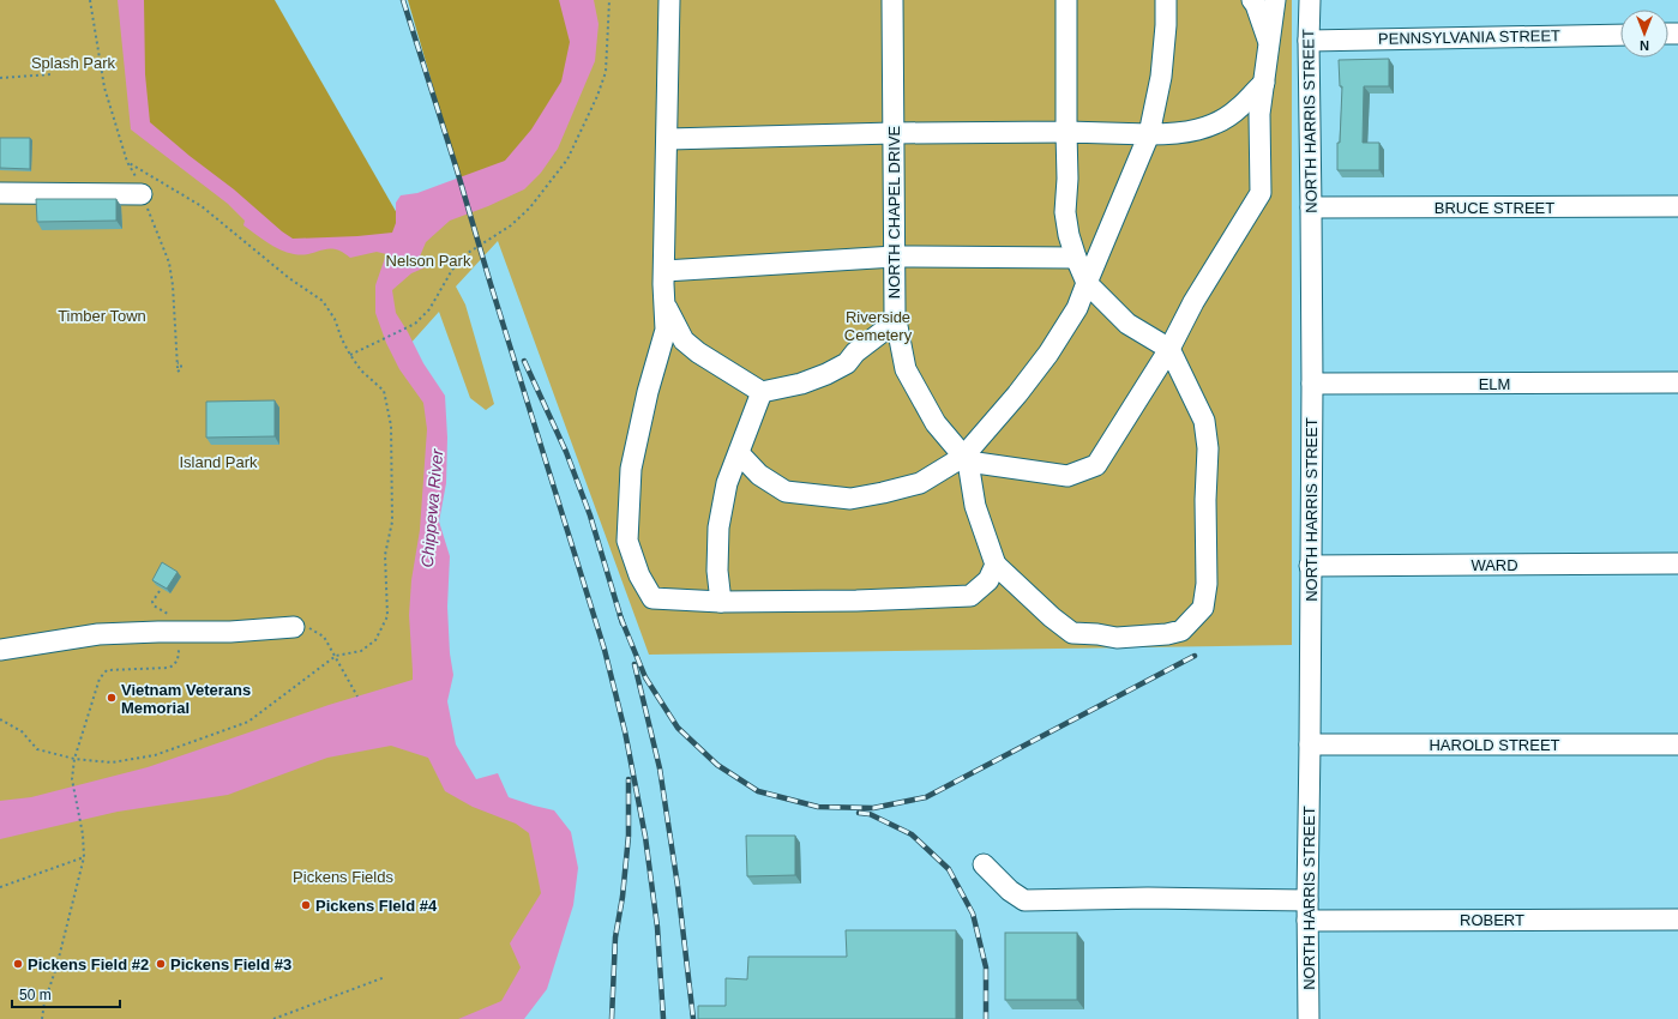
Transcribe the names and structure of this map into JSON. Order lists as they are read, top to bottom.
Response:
{
  "streets": {
    "street": [
      "PENNSYLVANIA STREET",
      "NORTH HARRIS STREET",
      "BRUCE STREET",
      "NORTH CHAPEL DRIVE",
      "ELM",
      "WARD",
      "HAROLD STREET",
      "ROBERT"
    ]
  },
  "crossings": [
    ["PENNSYLVANIA STREET", "NORTH HARRIS STREET"],
    ["NORTH HARRIS STREET", "BRUCE STREET"],
    ["NORTH HARRIS STREET", "ELM"],
    ["NORTH HARRIS STREET", "WARD"],
    ["NORTH HARRIS STREET", "HAROLD STREET"],
    ["NORTH HARRIS STREET", "ROBERT"]
  ],
  "water": ["Chippewa River"],
  "parks": [
    "Splash Park",
    "Nelson Park",
    "Timber Town",
    "Riverside Cemetery",
    "Island Park",
    "Pickens Fields"
  ],
  "places": [
    "Vietnam Veterans Memorial",
    "Pickens FIeld #4",
    "Pickens Field #2",
    "Pickens Field #3"
  ],
  "scale_bar": "50 m",
  "north": "bottom"
}
